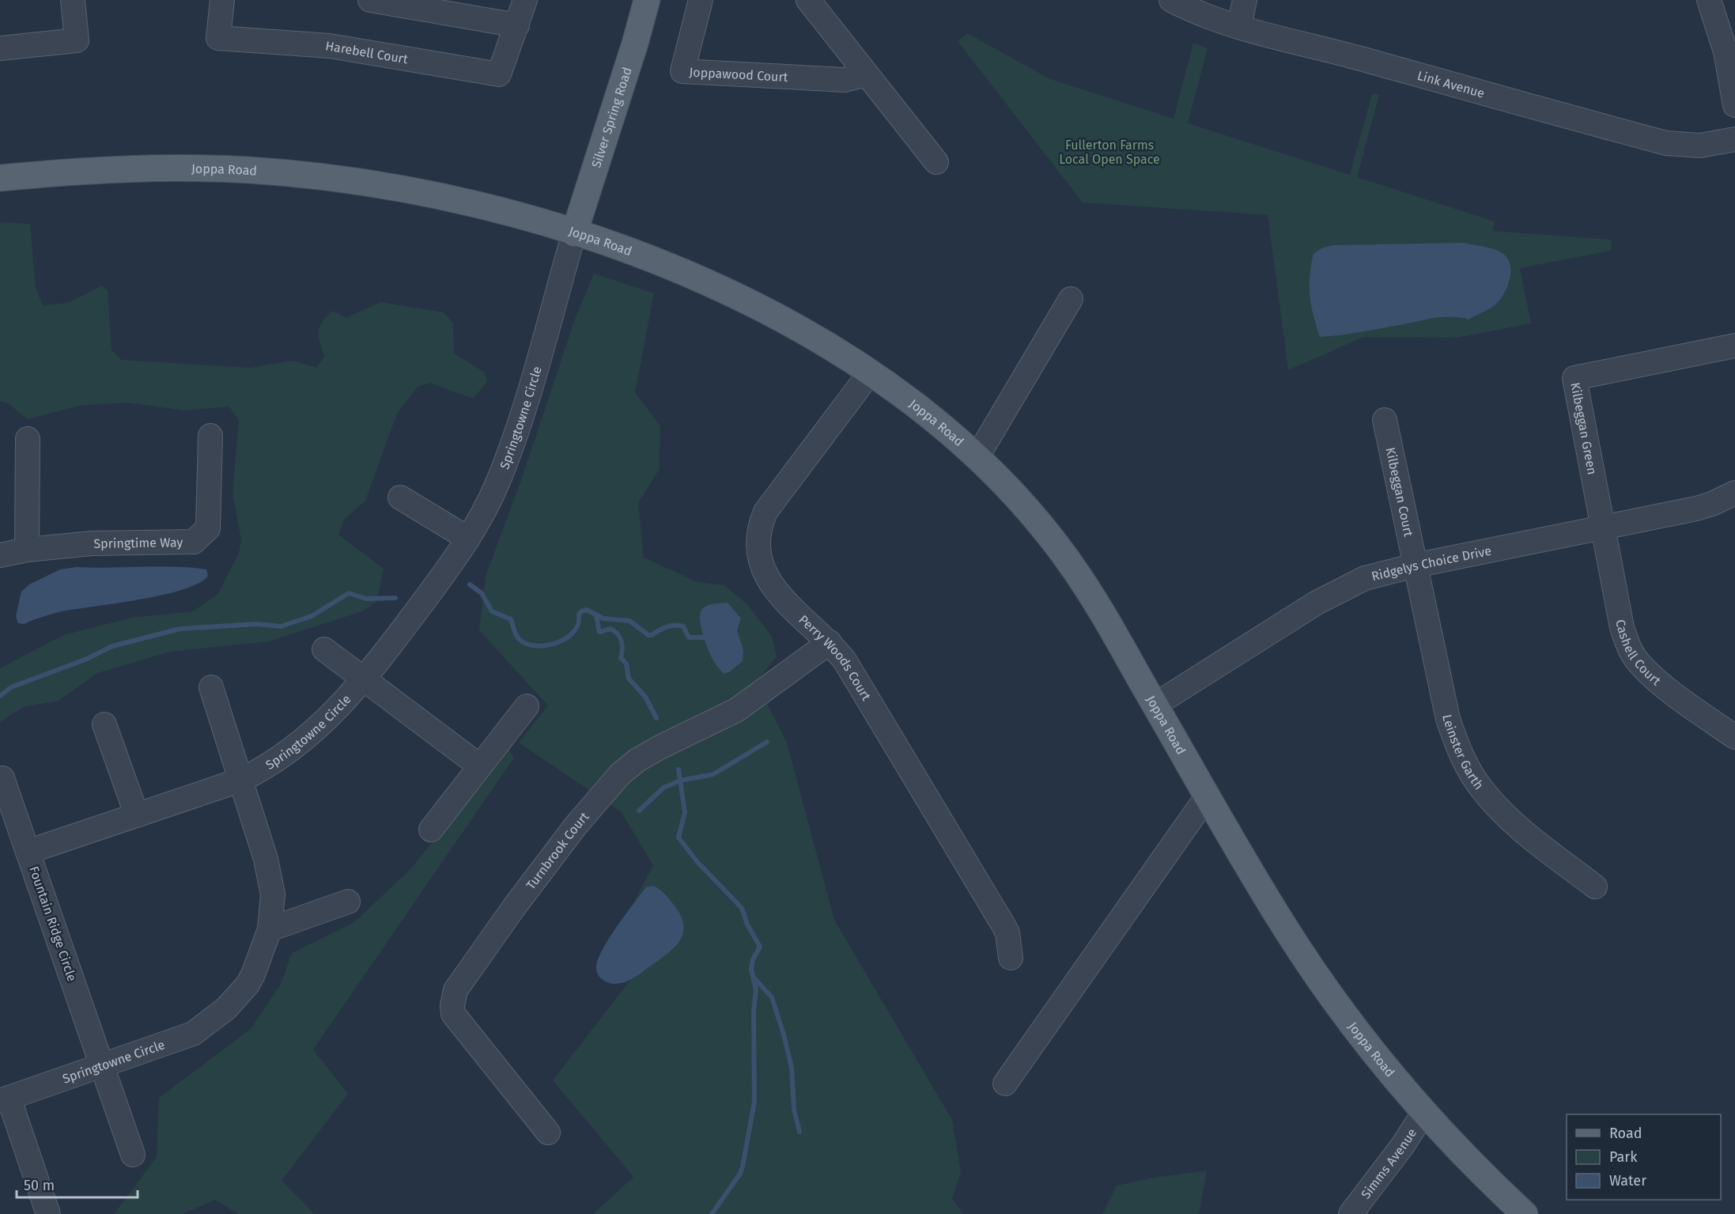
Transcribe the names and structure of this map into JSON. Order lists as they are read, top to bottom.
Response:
{
  "streets": {
    "main road": ["Silver Spring Road", "Joppa Road"],
    "street": [
      "Harebell Court",
      "Joppawood Court",
      "Link Avenue",
      "Springtowne Circle",
      "Kilbeggan Green",
      "Kilbeggan Court",
      "Springtime Way",
      "Ridgelys Choice Drive",
      "Cashell Court",
      "Perry Woods Court",
      "Leinster Garth",
      "Turnbrook Court",
      "Fountain Ridge Circle",
      "Simms Avenue"
    ]
  },
  "crossings": [
    ["Silver Spring Road", "Joppa Road"],
    ["Silver Spring Road", "Springtowne Circle"],
    ["Joppa Road", "Springtowne Circle"],
    ["Joppa Road", "Ridgelys Choice Drive"],
    ["Joppa Road", "Perry Woods Court"],
    ["Joppa Road", "Simms Avenue"],
    ["Springtowne Circle", "Fountain Ridge Circle"],
    ["Kilbeggan Green", "Ridgelys Choice Drive"],
    ["Kilbeggan Green", "Cashell Court"],
    ["Kilbeggan Court", "Ridgelys Choice Drive"],
    ["Kilbeggan Court", "Leinster Garth"],
    ["Ridgelys Choice Drive", "Cashell Court"],
    ["Ridgelys Choice Drive", "Leinster Garth"],
    ["Perry Woods Court", "Turnbrook Court"]
  ],
  "parks": ["Fullerton Farms Local Open Space"],
  "legend": ["Road", "Park", "Water"],
  "scale_bar": "50 m"
}
